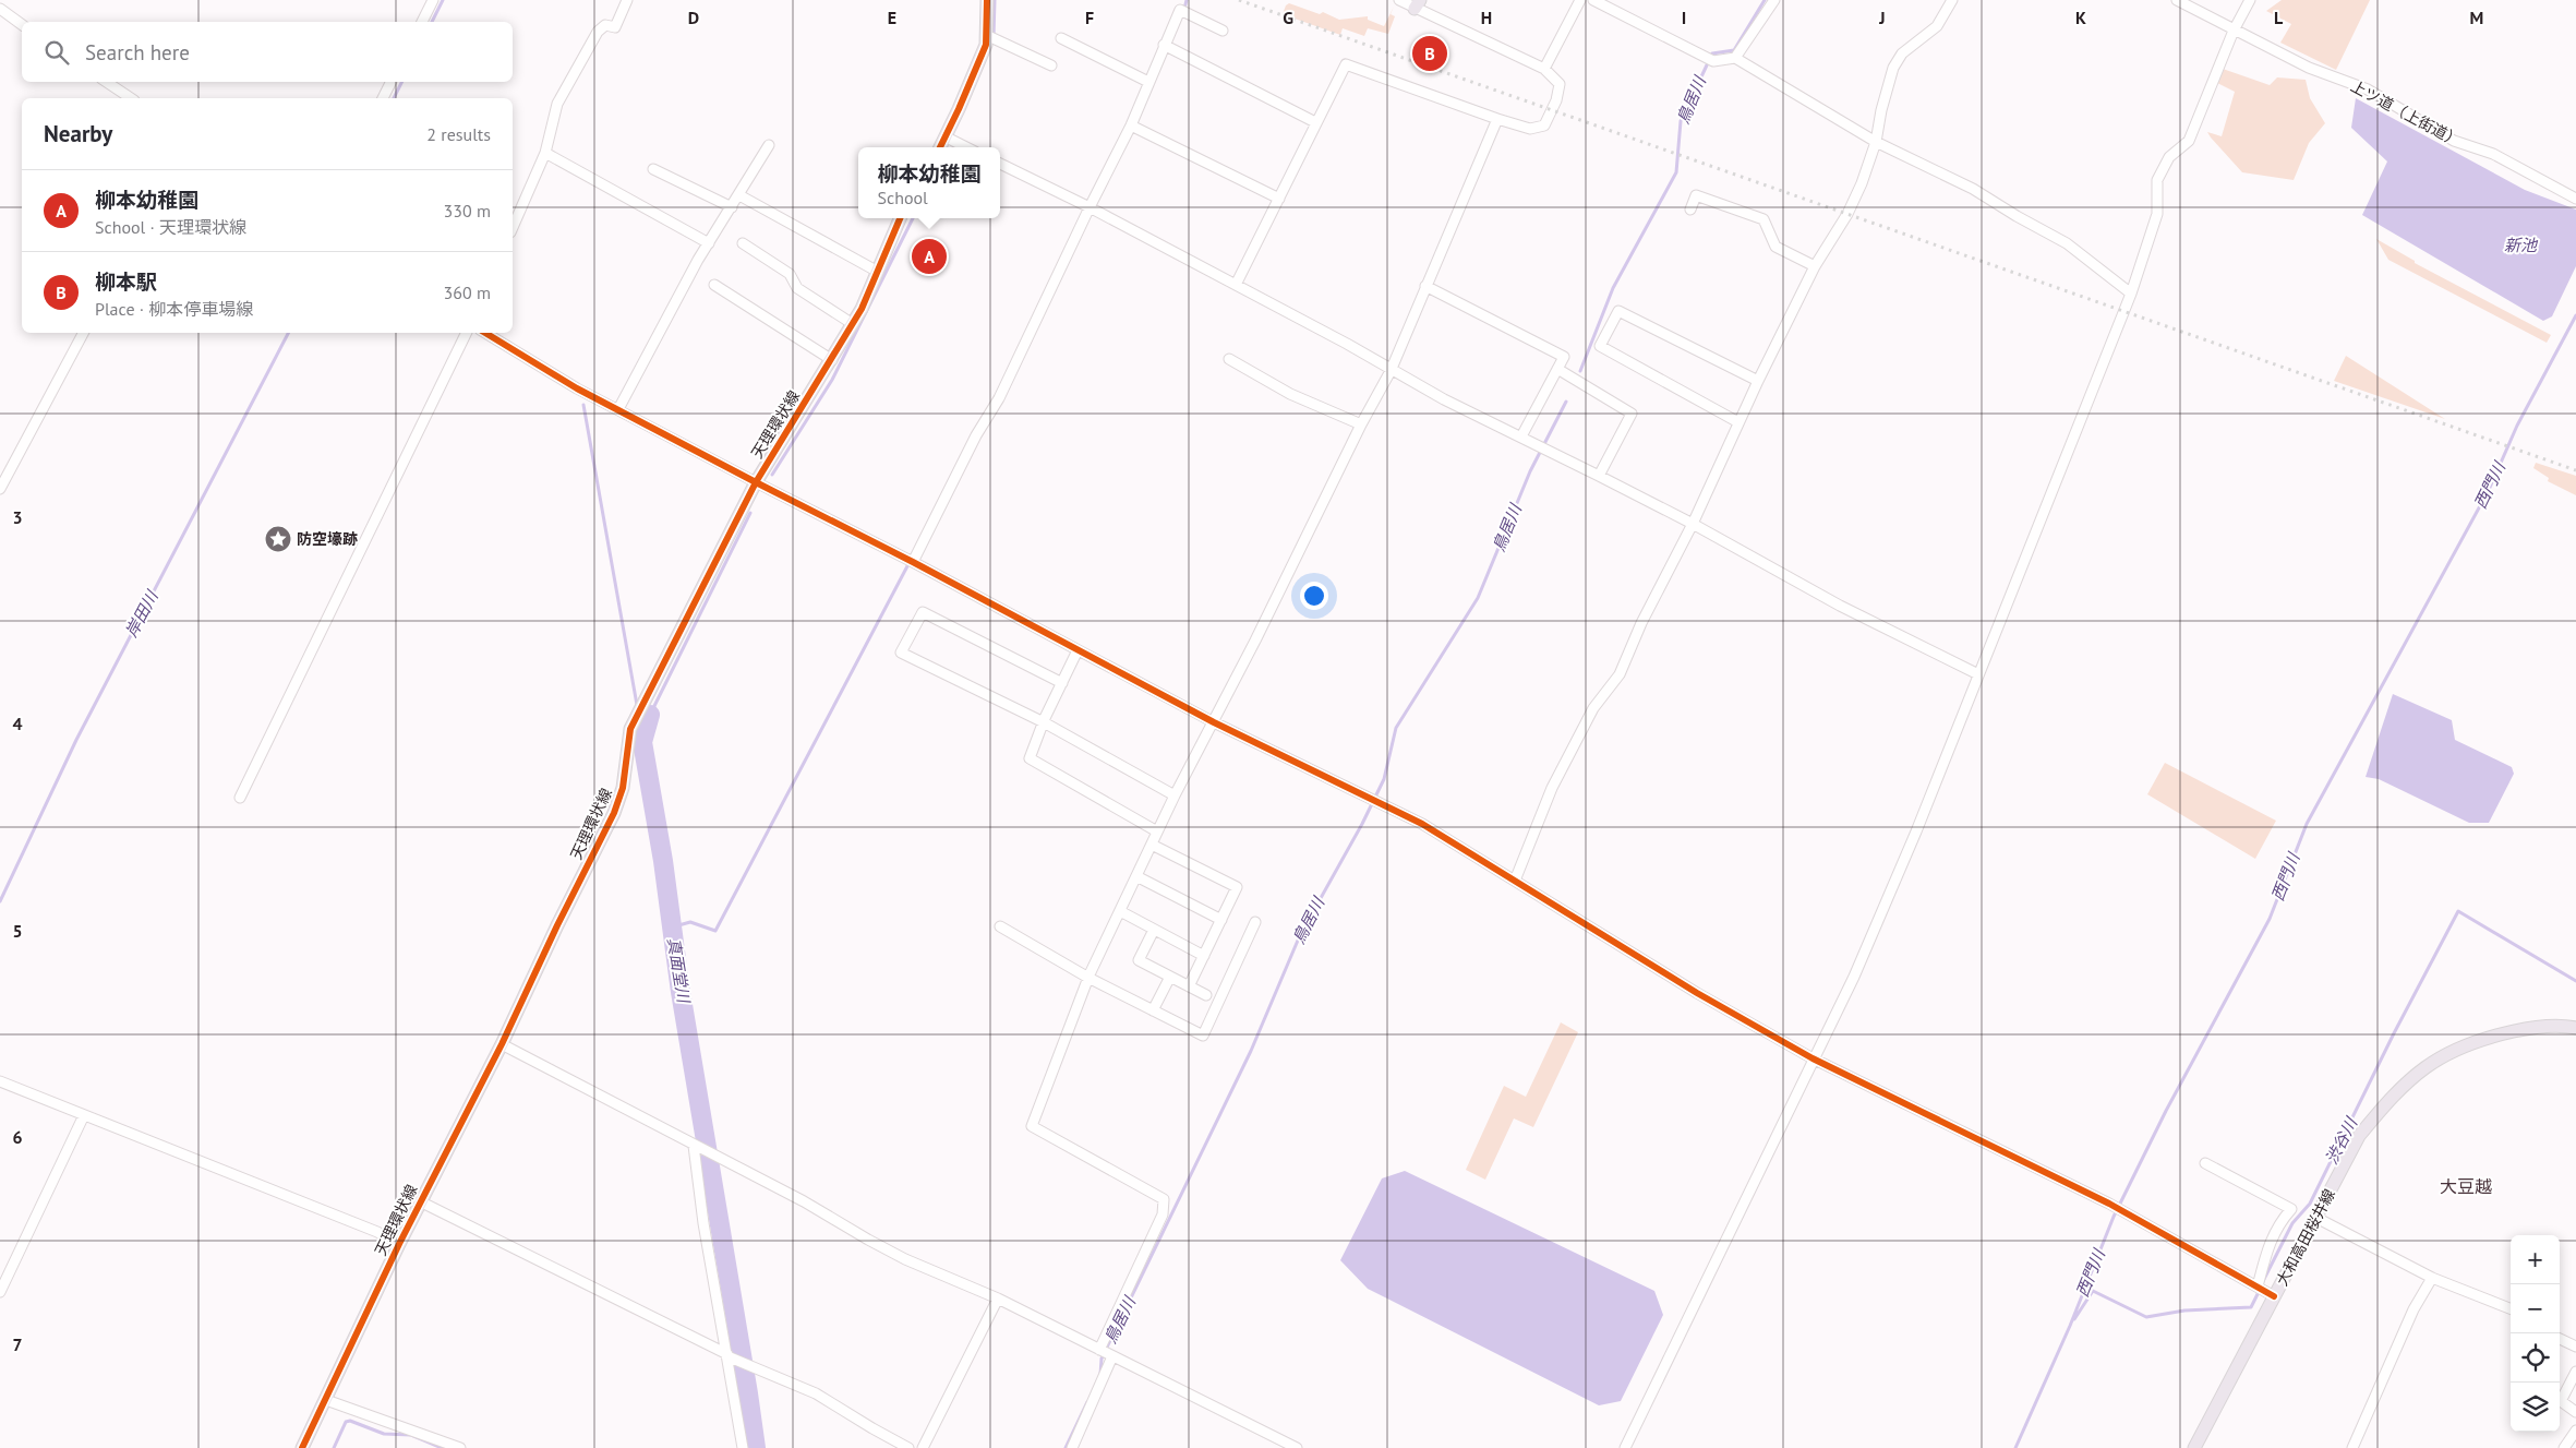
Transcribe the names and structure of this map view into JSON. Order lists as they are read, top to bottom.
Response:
{
  "streets": {
    "main road": ["天理環状線", "大和高田桜井線"],
    "street": ["上ツ道（上街道）"]
  },
  "districts": ["大豆越"],
  "water": [
    "鳥居川",
    "新池",
    "西門川",
    "岸田川",
    "真面堂川",
    "渋谷川"
  ],
  "places": {
    "place": ["防空壕跡"]
  },
  "page": {
    "search": "Search here",
    "pins": ["B", "A"],
    "heading": ["Nearby", "2 results"],
    "popup": ["柳本幼稚園", "School"],
    "list": [
      {
        "mark": "A",
        "name": "柳本幼稚園",
        "note": "School · 天理環状線",
        "value": "330 m"
      },
      {
        "mark": "B",
        "name": "柳本駅",
        "note": "Place · 柳本停車場線",
        "value": "360 m"
      }
    ],
    "map_buttons": ["+", "−"]
  },
  "grid": {
    "columns": [
      "D",
      "E",
      "F",
      "G",
      "H",
      "I",
      "J",
      "K",
      "L",
      "M"
    ],
    "rows": [
      "3",
      "4",
      "5",
      "6",
      "7"
    ]
  }
}
